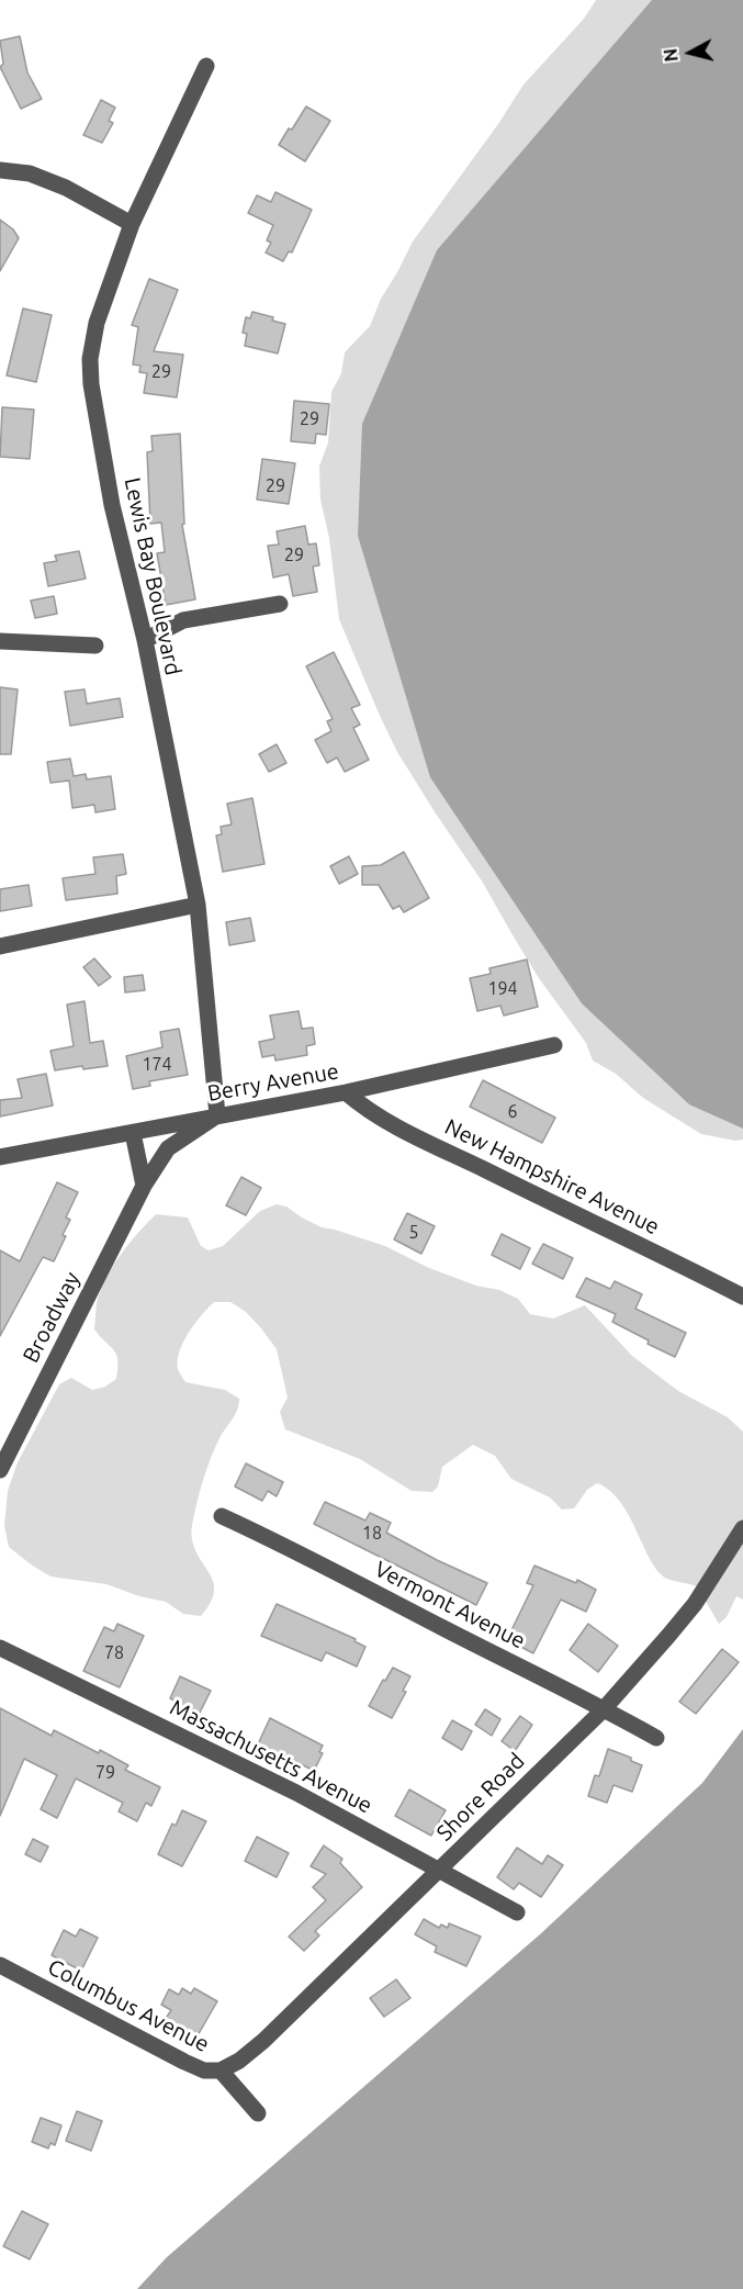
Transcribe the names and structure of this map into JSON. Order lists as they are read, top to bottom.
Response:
{
  "streets": {
    "street": [
      "Lewis Bay Boulevard",
      "Berry Avenue",
      "New Hampshire Avenue",
      "Broadway",
      "Vermont Avenue",
      "Massachusetts Avenue",
      "Shore Road",
      "Columbus Avenue"
    ]
  },
  "crossings": [
    ["Lewis Bay Boulevard", "Berry Avenue"],
    ["Lewis Bay Boulevard", "Broadway"],
    ["Berry Avenue", "New Hampshire Avenue"],
    ["Berry Avenue", "Broadway"],
    ["Vermont Avenue", "Shore Road"],
    ["Massachusetts Avenue", "Shore Road"],
    ["Shore Road", "Columbus Avenue"]
  ],
  "house_numbers": [
    "29",
    "29",
    "29",
    "29",
    "194",
    "174",
    "6",
    "5",
    "18",
    "78",
    "79"
  ],
  "north": "left"
}
